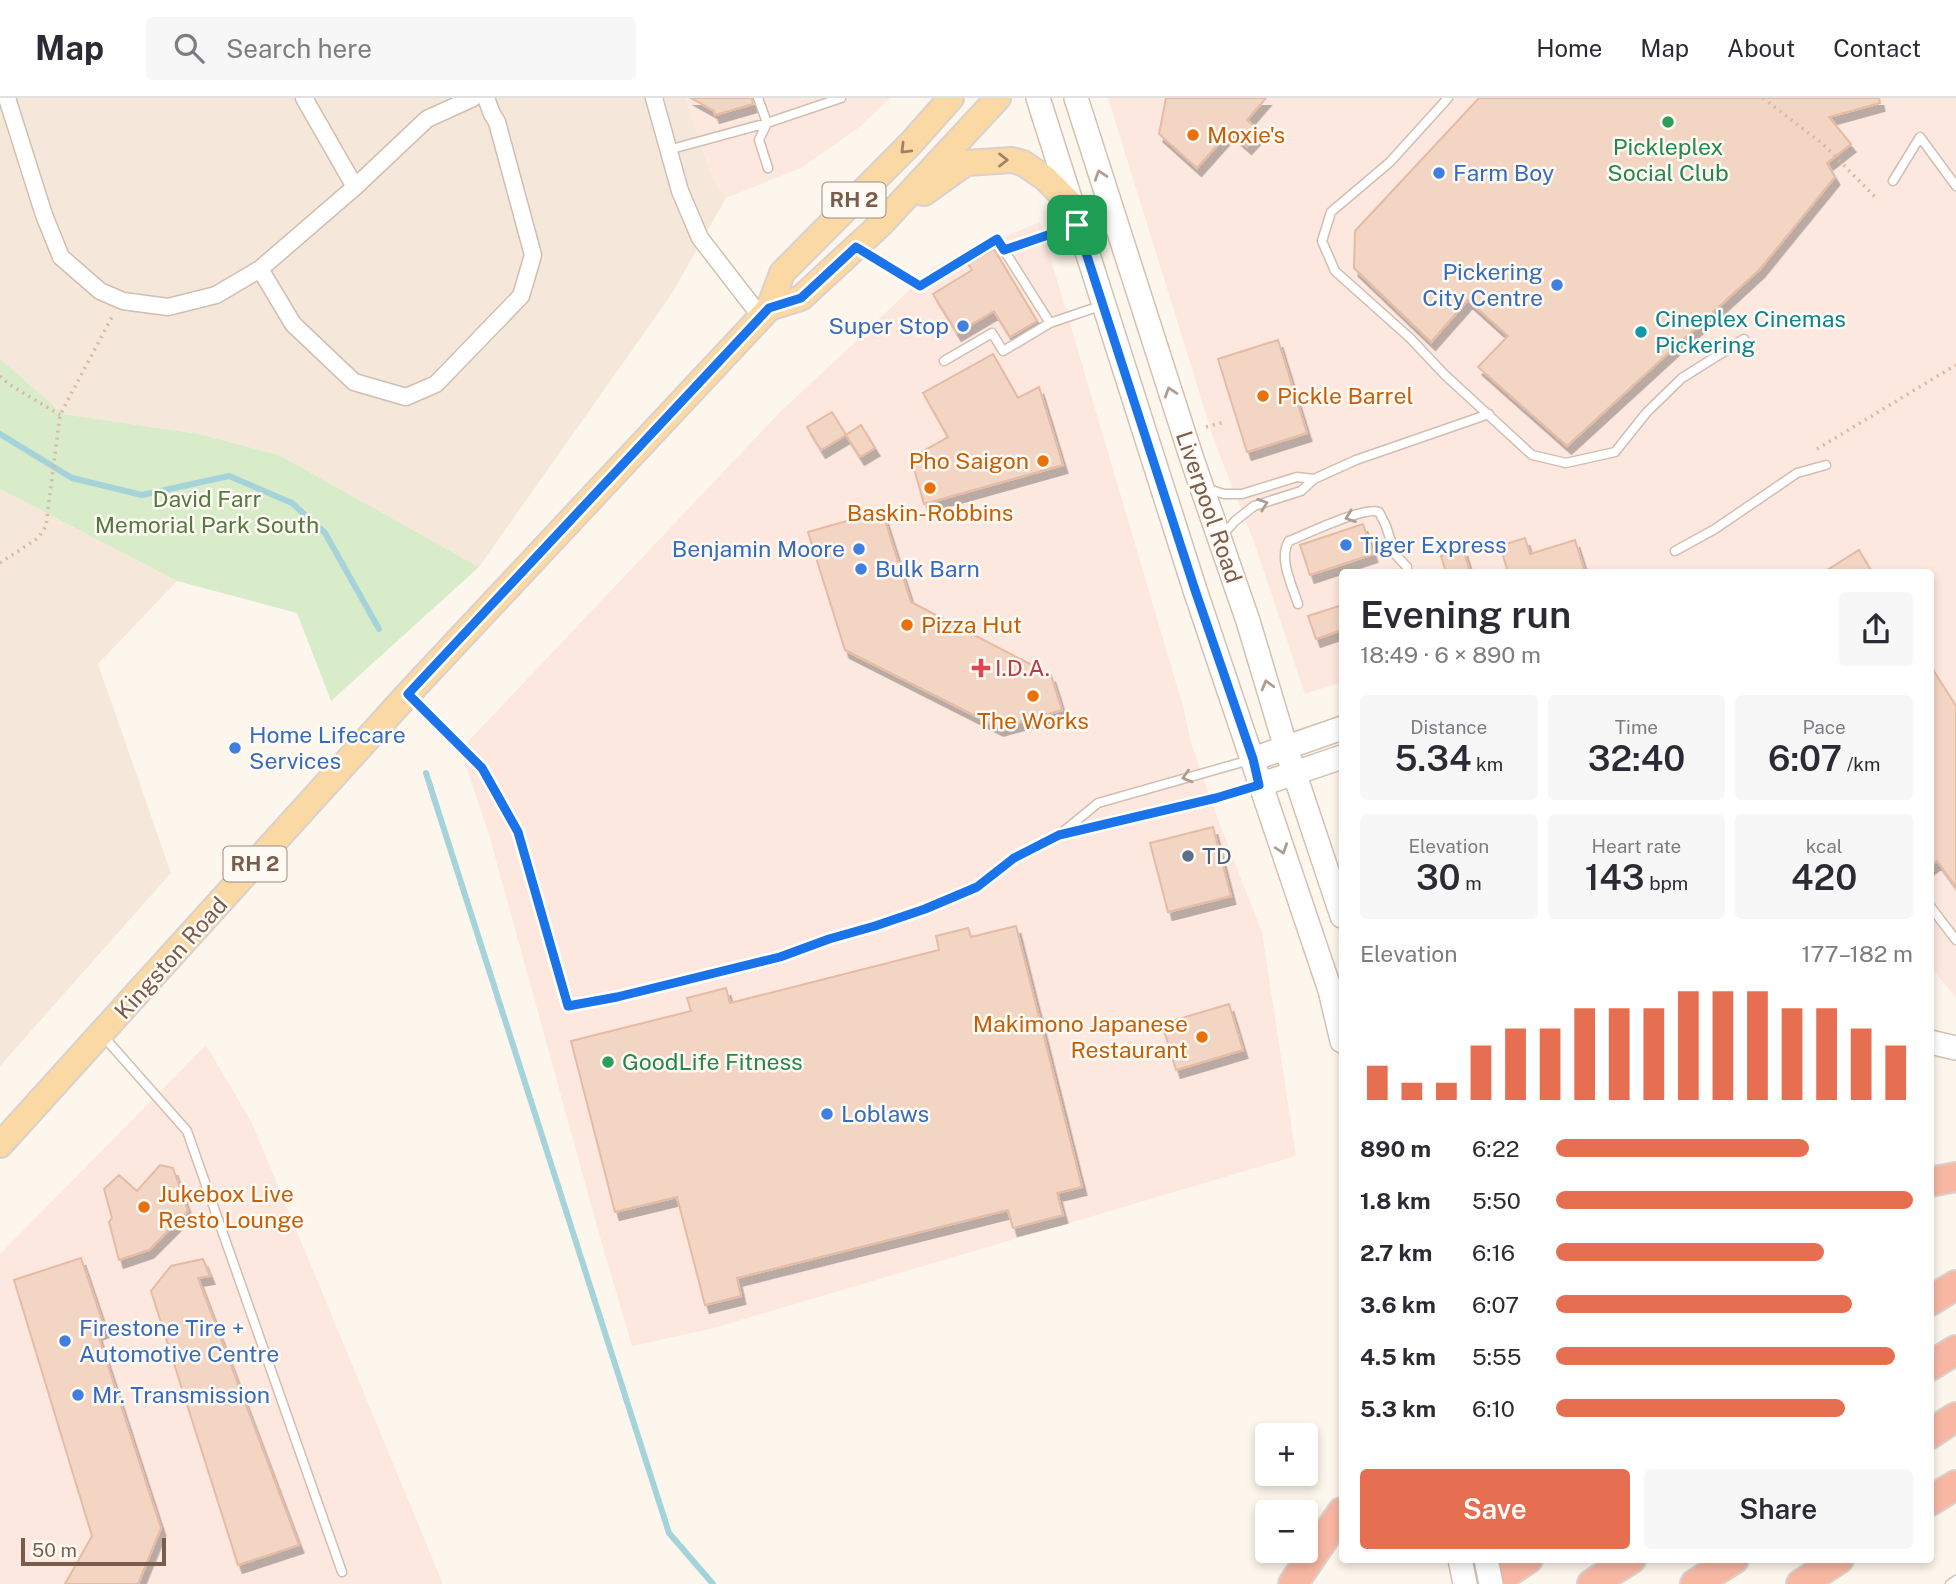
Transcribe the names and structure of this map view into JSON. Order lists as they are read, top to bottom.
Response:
{
  "streets": {
    "main road": ["RH 2", "Liverpool Road", "Kingston Road"]
  },
  "parks": ["David Farr Memorial Park South"],
  "places": {
    "other": [
      "Pickleplex Social Club",
      "Moxie's",
      "Farm Boy",
      "Pickering City Centre",
      "Super Stop",
      "Cineplex Cinemas Pickering",
      "Pickle Barrel",
      "Pho Saigon",
      "Baskin-Robbins",
      "Tiger Express",
      "Benjamin Moore",
      "Bulk Barn",
      "Pizza Hut",
      "The Works",
      "Home Lifecare Services",
      "TD",
      "Makimono Japanese Restaurant",
      "GoodLife Fitness",
      "Loblaws",
      "Jukebox Live Resto Lounge",
      "Firestone Tire + Automotive Centre",
      "Mr. Transmission"
    ],
    "health": ["I.D.A."]
  },
  "scale_bar": "50 m",
  "page": {
    "header": "Map",
    "search": "Search here",
    "nav": [
      "Home",
      "Map",
      "About",
      "Contact"
    ],
    "heading": ["Evening run", "18:49 · 6 × 890 m"],
    "stats": [
      ["Distance", "5.34 km"],
      ["Time", "32:40"],
      ["Pace", "6:07 /km"],
      ["Elevation", "30 m"],
      ["Heart rate", "143 bpm"],
      ["kcal", "420"]
    ],
    "chart": ["Elevation", "177–182 m"],
    "list": [
      {
        "name": "890 m",
        "note": "6:22"
      },
      {
        "name": "1.8 km",
        "note": "5:50"
      },
      {
        "name": "2.7 km",
        "note": "6:16"
      },
      {
        "name": "3.6 km",
        "note": "6:07"
      },
      {
        "name": "4.5 km",
        "note": "5:55"
      },
      {
        "name": "5.3 km",
        "note": "6:10"
      }
    ],
    "map_buttons": ["+", "−"],
    "buttons": ["Save", "Share"],
    "scale": "50 m"
  }
}
